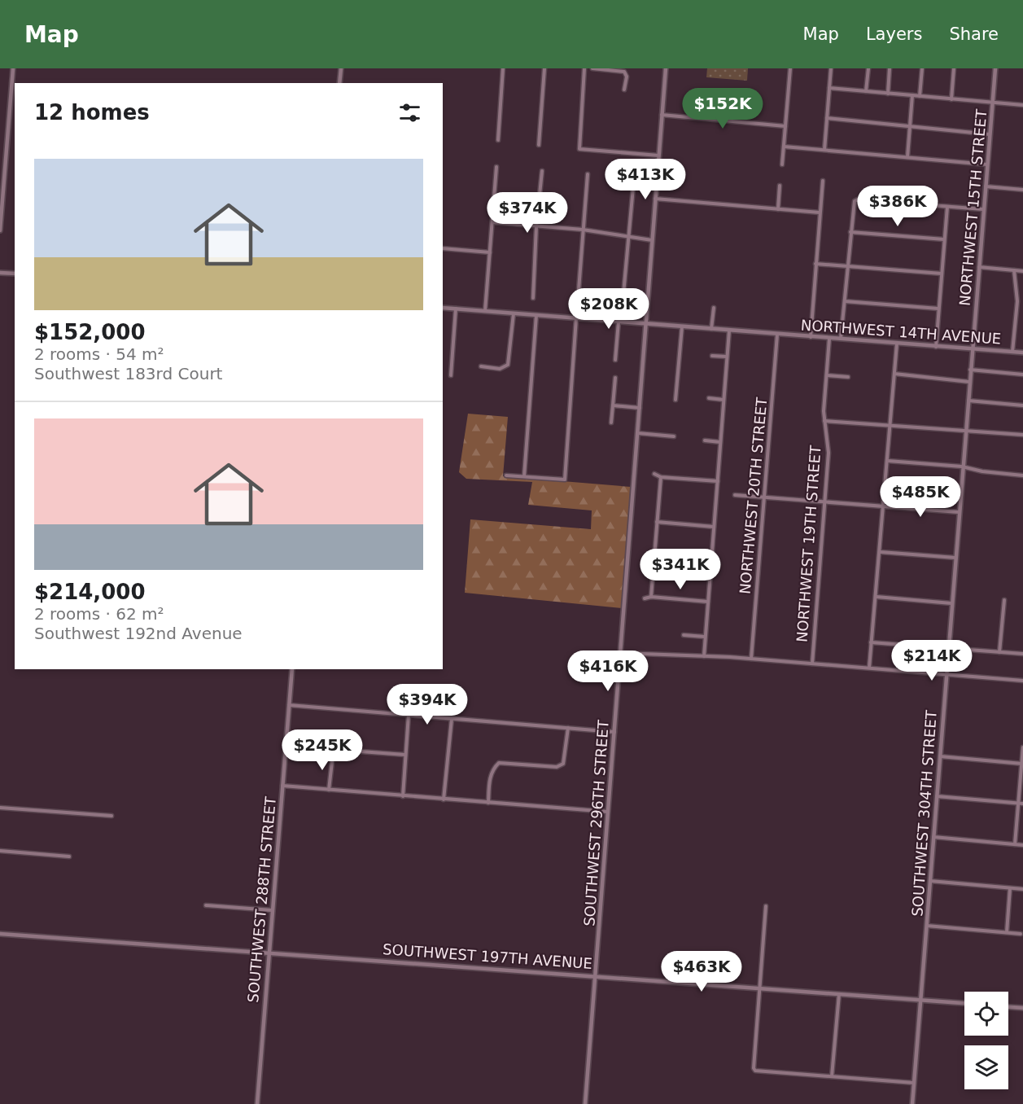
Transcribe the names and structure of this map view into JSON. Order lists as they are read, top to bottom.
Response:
{
  "streets": {
    "street": [
      "NORTHWEST 15TH STREET",
      "NORTHWEST 14TH AVENUE",
      "NORTHWEST 20TH STREET",
      "NORTHWEST 19TH STREET",
      "SOUTHWEST 304TH STREET",
      "SOUTHWEST 296TH STREET",
      "SOUTHWEST 288TH STREET",
      "SOUTHWEST 197TH AVENUE"
    ]
  },
  "crossings": [
    ["NORTHWEST 15TH STREET", "NORTHWEST 14TH AVENUE"],
    ["NORTHWEST 15TH STREET", "SOUTHWEST 304TH STREET"],
    ["NORTHWEST 14TH AVENUE", "NORTHWEST 20TH STREET"],
    ["NORTHWEST 14TH AVENUE", "NORTHWEST 19TH STREET"],
    ["NORTHWEST 14TH AVENUE", "SOUTHWEST 304TH STREET"],
    ["NORTHWEST 14TH AVENUE", "SOUTHWEST 296TH STREET"],
    ["SOUTHWEST 304TH STREET", "SOUTHWEST 197TH AVENUE"],
    ["SOUTHWEST 296TH STREET", "SOUTHWEST 197TH AVENUE"],
    ["SOUTHWEST 288TH STREET", "SOUTHWEST 197TH AVENUE"]
  ],
  "page": {
    "header": "Map",
    "nav": ["Map", "Layers", "Share"],
    "heading": "12 homes",
    "price": [
      "$152K",
      "$413K",
      "$386K",
      "$374K",
      "$208K",
      "$485K",
      "$341K",
      "$214K",
      "$416K",
      "$394K",
      "$245K",
      "$463K"
    ],
    "list": [
      {
        "name": "$152,000",
        "note": "2 rooms · 54 m² · Southwest 183rd Court"
      },
      {
        "name": "$214,000",
        "note": "2 rooms · 62 m² · Southwest 192nd Avenue"
      }
    ]
  }
}
